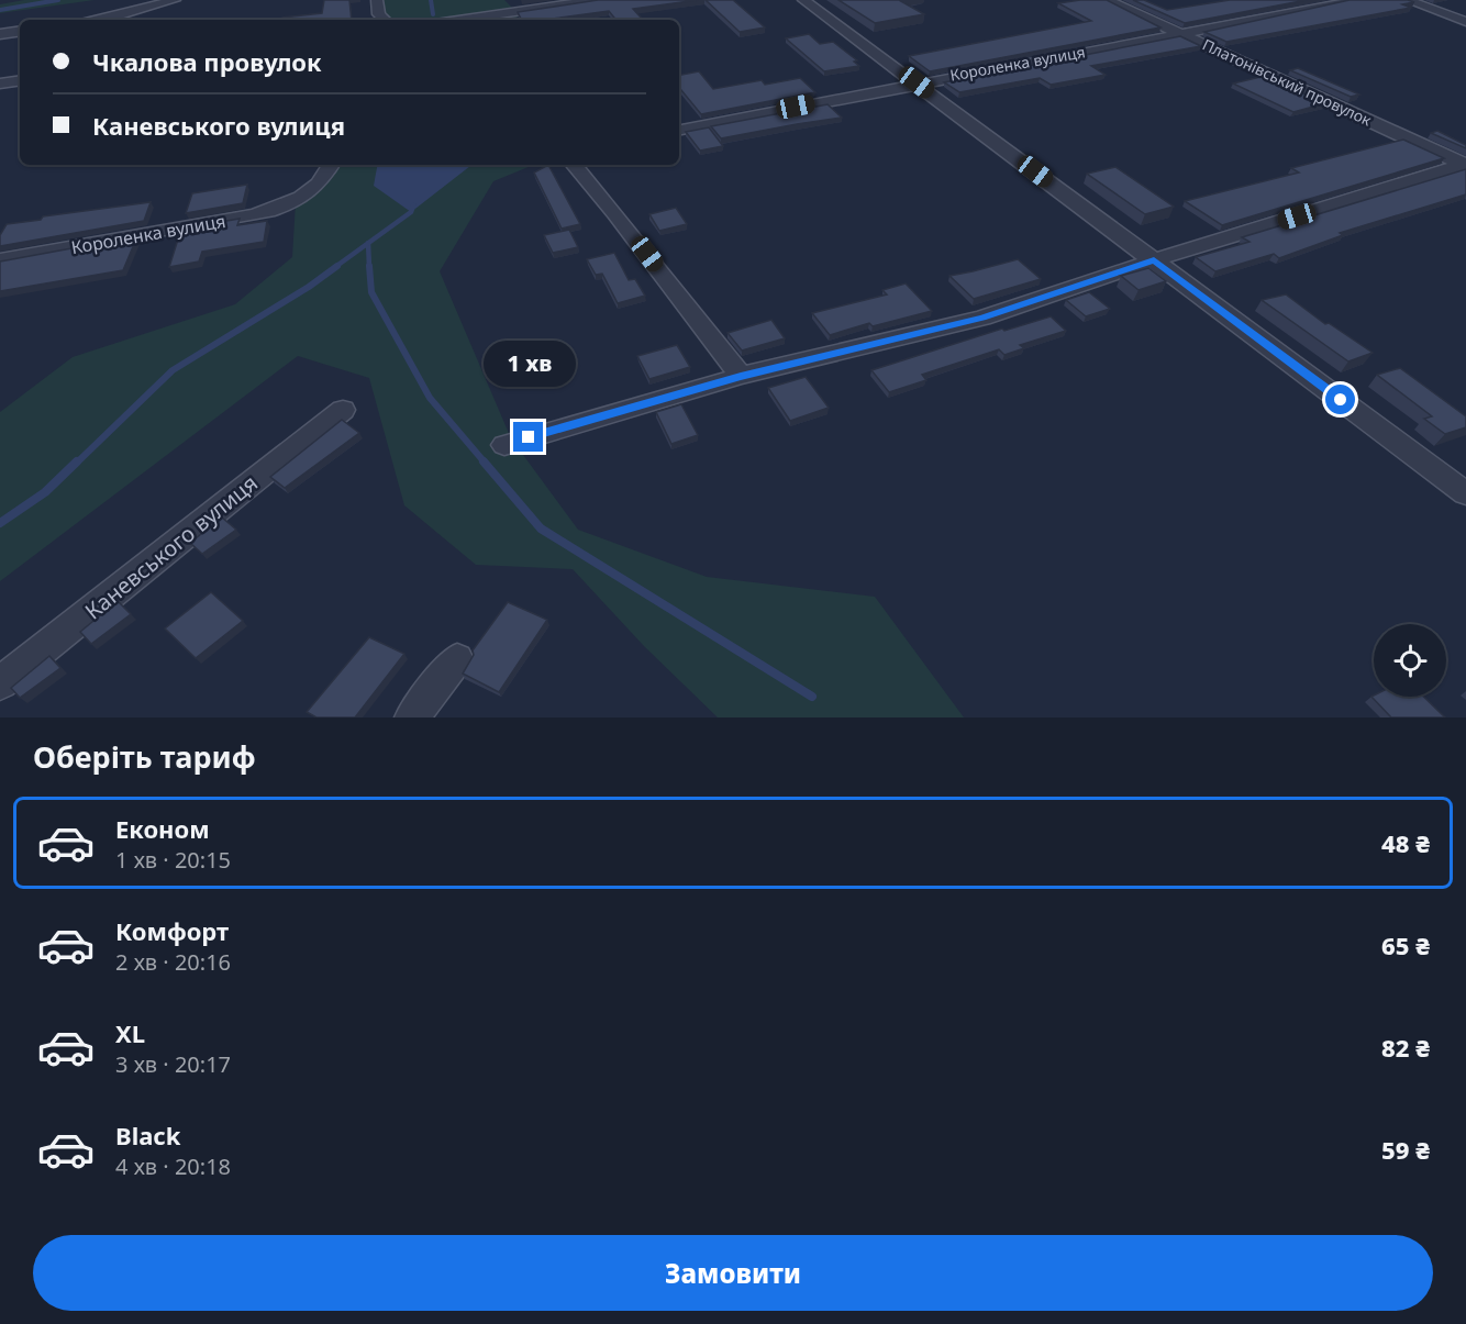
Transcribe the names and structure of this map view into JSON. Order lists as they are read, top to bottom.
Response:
{
  "streets": {
    "street": ["Короленка вулиця", "Платонівський провулок", "Каневського вулиця"]
  },
  "crossings": [
    ["Короленка вулиця", "Платонівський провулок"]
  ],
  "page": {
    "banner": ["Чкалова провулок", "Каневського вулиця"],
    "bubble": "1 хв",
    "heading": "Оберіть тариф",
    "list": [
      {
        "name": "Економ",
        "note": "1 хв · 20:15",
        "value": "48 ₴"
      },
      {
        "name": "Комфорт",
        "note": "2 хв · 20:16",
        "value": "65 ₴"
      },
      {
        "name": "XL",
        "note": "3 хв · 20:17",
        "value": "82 ₴"
      },
      {
        "name": "Black",
        "note": "4 хв · 20:18",
        "value": "59 ₴"
      }
    ],
    "buttons": "Замовити"
  }
}
